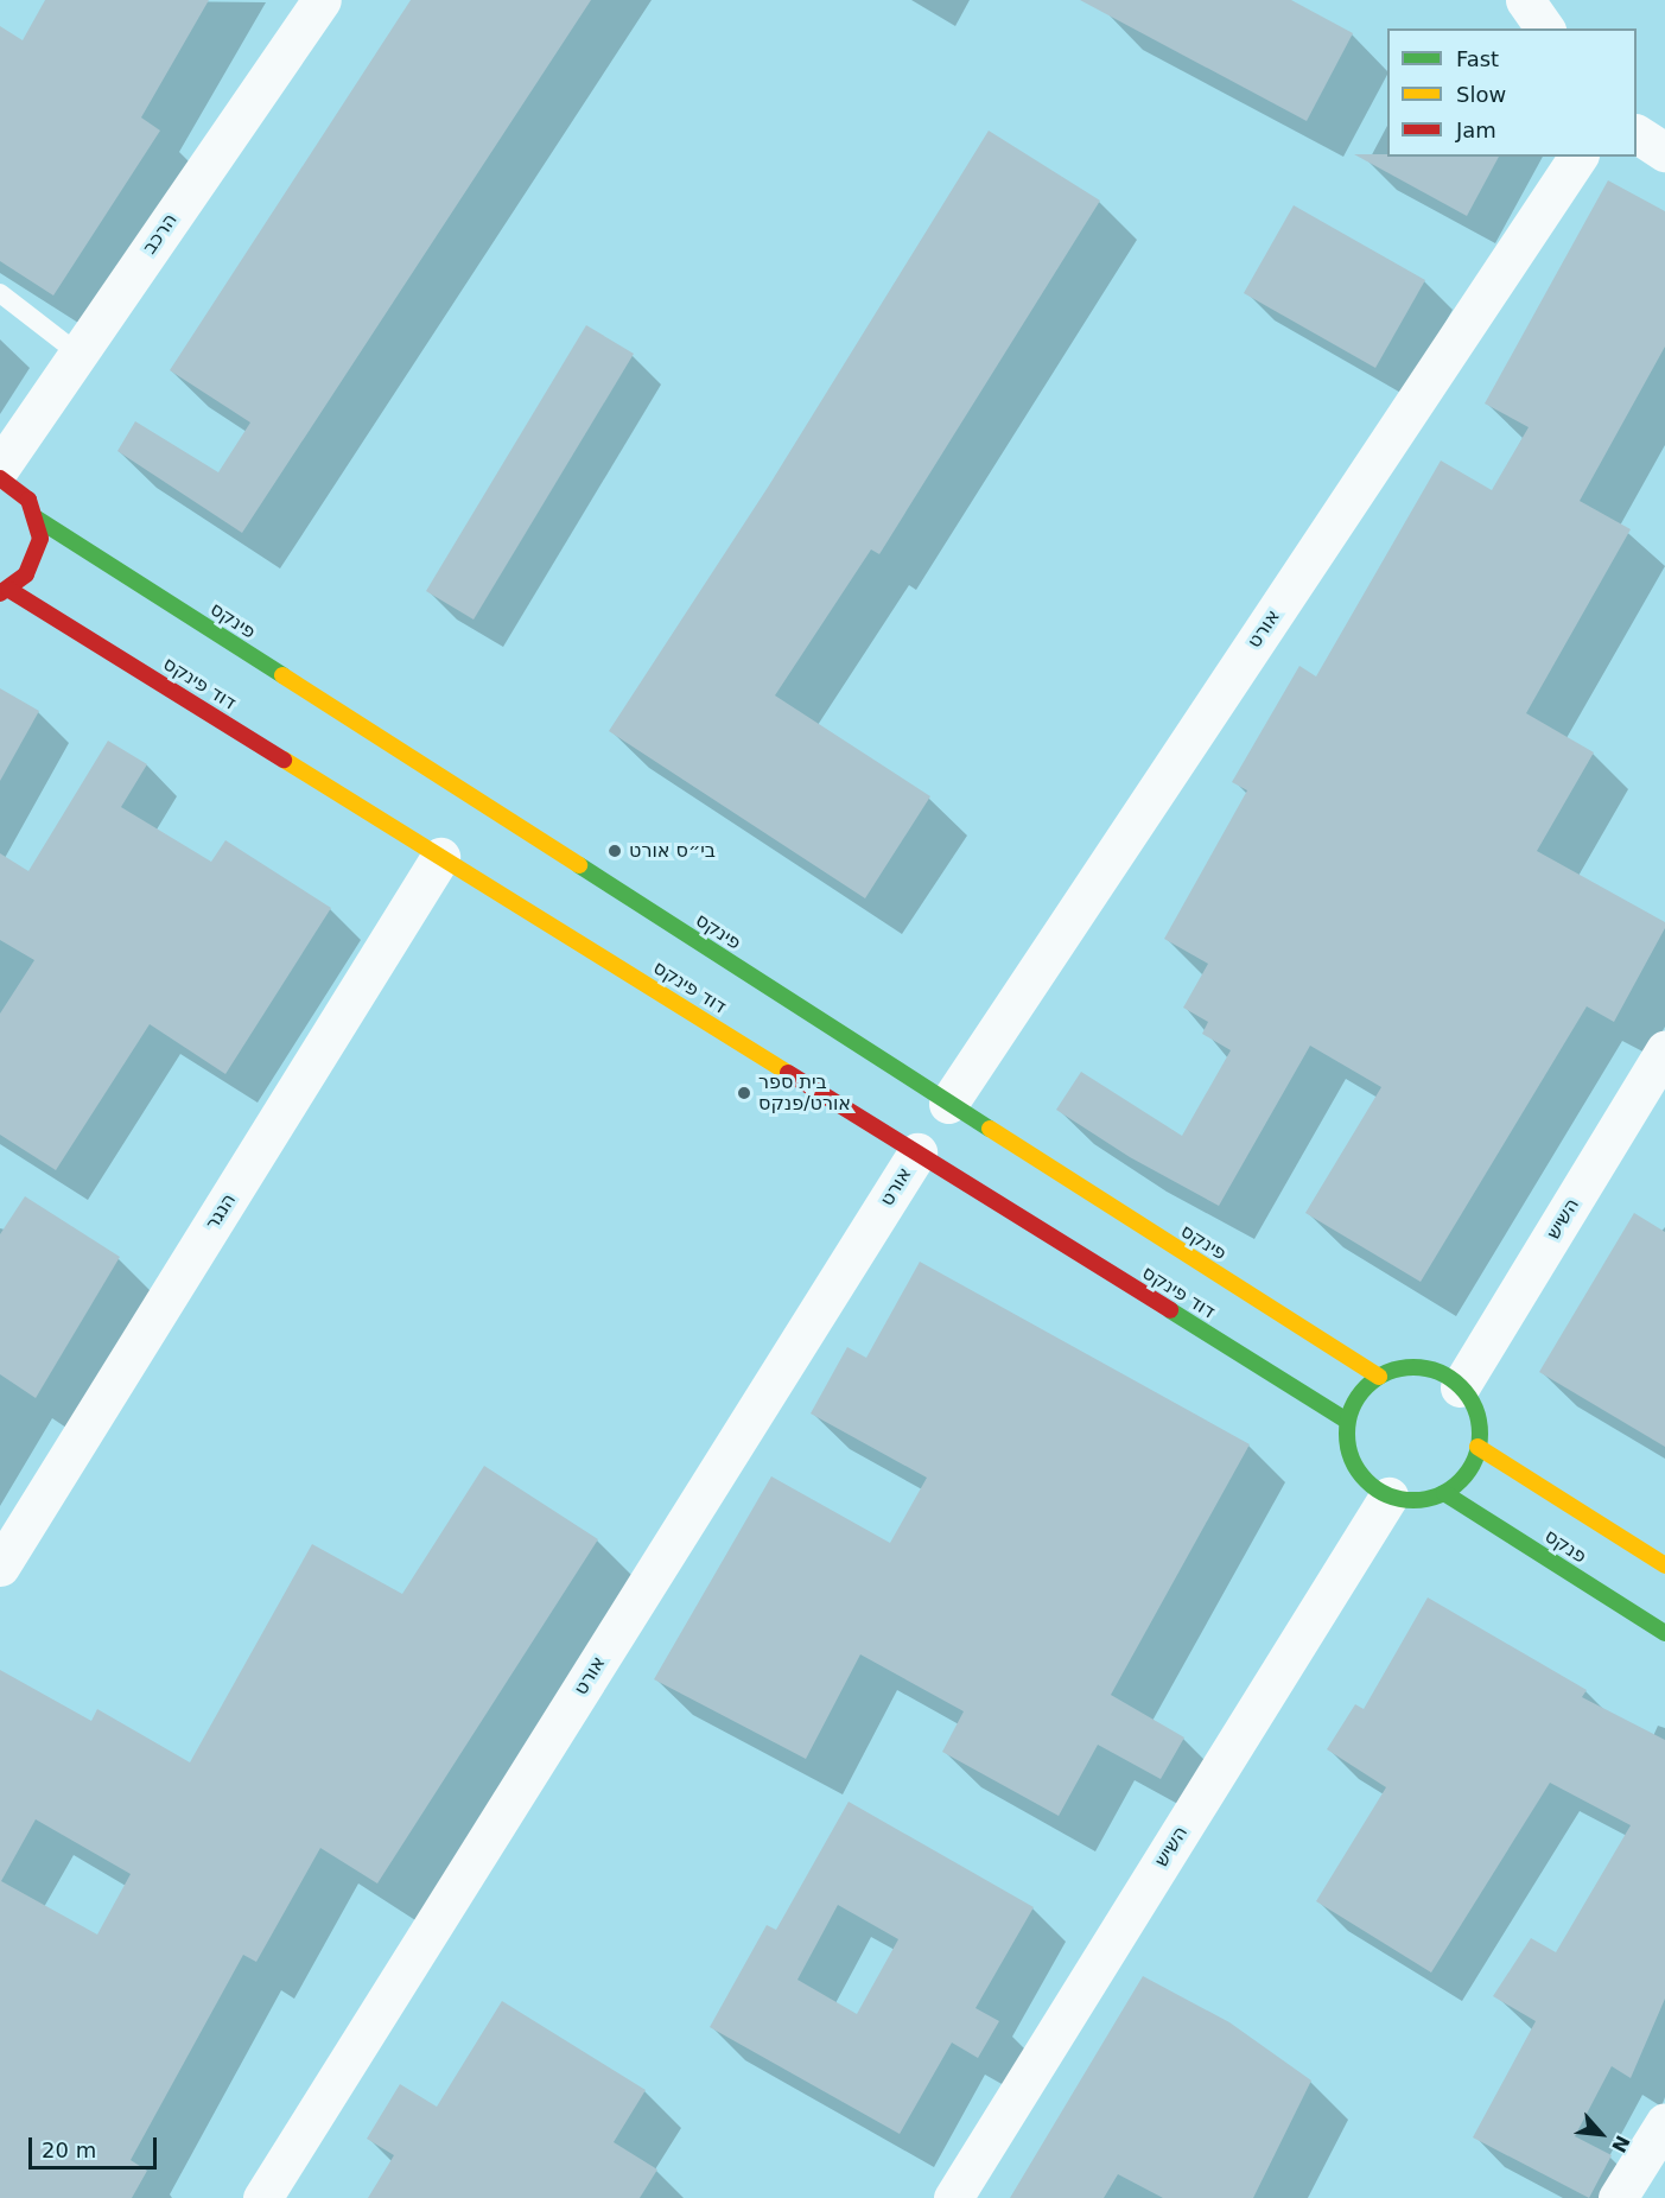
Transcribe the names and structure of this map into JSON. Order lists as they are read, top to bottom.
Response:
{
  "streets": {
    "street": [
      "הרכב",
      "פינקס",
      "אורט",
      "דוד פינקס",
      "הנגר",
      "השיש",
      "פנקס"
    ]
  },
  "crossings": [
    ["פינקס", "אורט"],
    ["פינקס", "דוד פינקס"],
    ["פינקס", "השיש"],
    ["פינקס", "פנקס"],
    ["אורט", "דוד פינקס"],
    ["דוד פינקס", "הנגר"],
    ["דוד פינקס", "השיש"],
    ["דוד פינקס", "פנקס"],
    ["השיש", "פנקס"]
  ],
  "places": ["בי״ס אורט", "בית ספר אורט/פנקס"],
  "legend": ["Fast", "Slow", "Jam"],
  "scale_bar": "20 m",
  "north": "bottom right"
}
